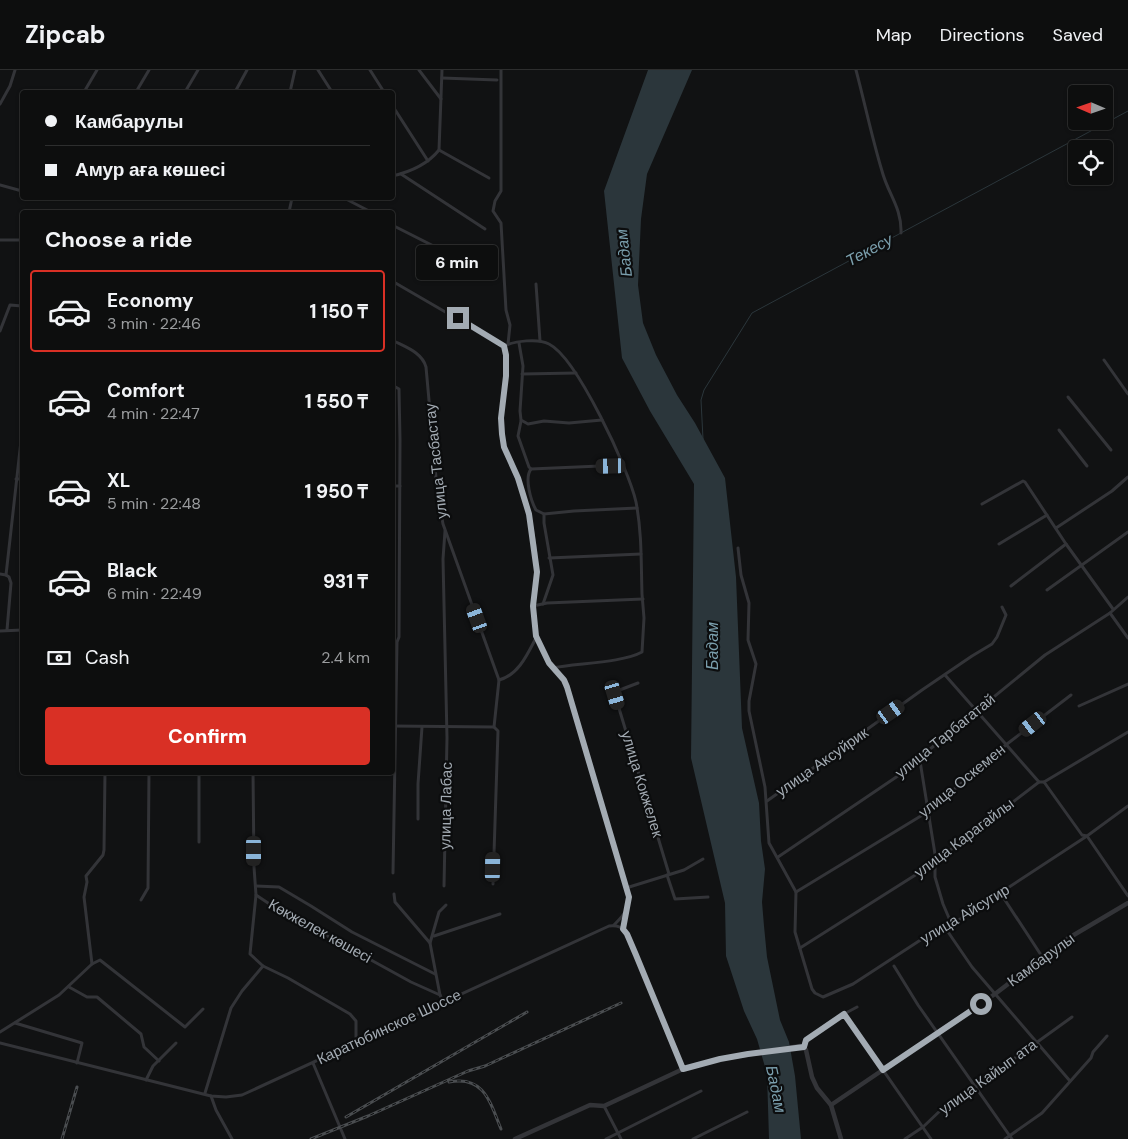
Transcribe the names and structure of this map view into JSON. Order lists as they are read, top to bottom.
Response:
{
  "streets": {
    "street": [
      "улица Тасбастау",
      "улица Тарбагатай",
      "улица Аксуйрик",
      "улица Оскемен",
      "улица Кокжелек",
      "улица Лабас",
      "улица Карагайлы",
      "улица Айсугир",
      "Көкжелек көшесі",
      "Камбарулы",
      "Каратюбинское Шоссе",
      "улица Кайып ата"
    ]
  },
  "crossings": [
    ["улица Тасбастау", "улица Лабас"],
    ["улица Карагайлы", "улица Айсугир"]
  ],
  "water": ["Текесу", "Бадам"],
  "north": "left",
  "page": {
    "header": "Zipcab",
    "nav": ["Map", "Directions", "Saved"],
    "banner": ["Камбарулы", "Амур аға көшесі"],
    "heading": "Choose a ride",
    "bubble": "6 min",
    "list": [
      {
        "name": "Economy",
        "note": "3 min · 22:46",
        "value": "1 150 ₸"
      },
      {
        "name": "Comfort",
        "note": "4 min · 22:47",
        "value": "1 550 ₸"
      },
      {
        "name": "XL",
        "note": "5 min · 22:48",
        "value": "1 950 ₸"
      },
      {
        "name": "Black",
        "note": "6 min · 22:49",
        "value": "931 ₸"
      }
    ],
    "pay": ["Cash", "2.4 km"],
    "buttons": "Confirm"
  }
}
